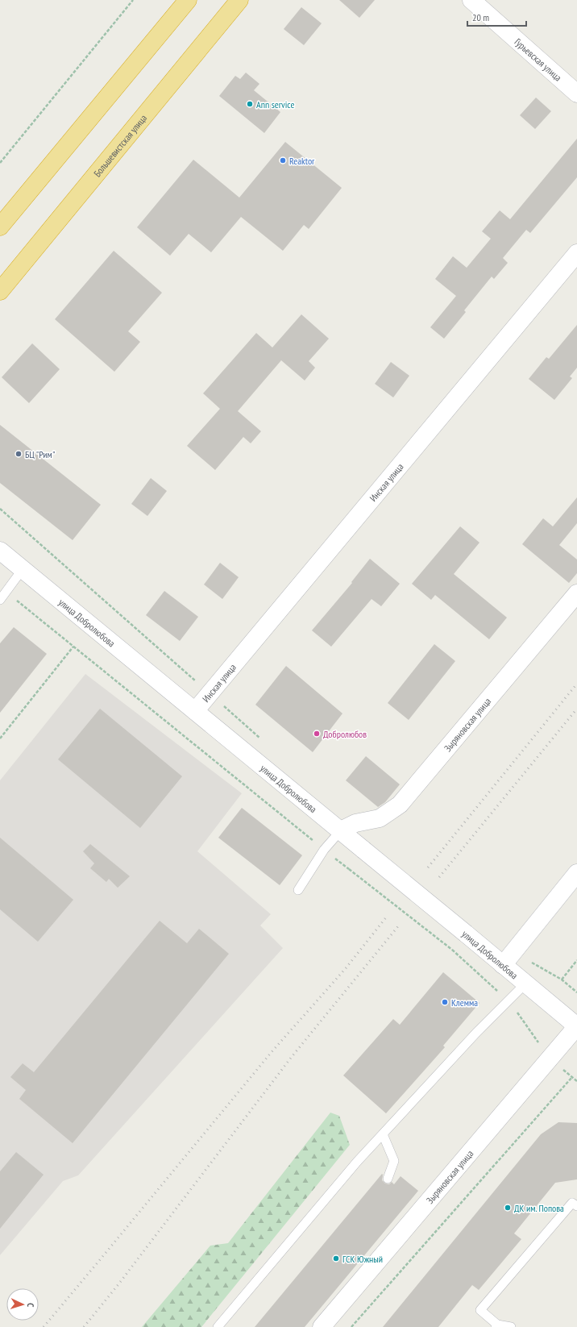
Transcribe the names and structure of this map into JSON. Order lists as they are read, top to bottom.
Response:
{
  "streets": {
    "highway": ["Большевистская улица"],
    "street": [
      "Гурьевская улица",
      "Инская улица",
      "улица Добролюбова",
      "Зыряновская улица"
    ]
  },
  "crossings": [
    ["Инская улица", "улица Добролюбова"],
    ["улица Добролюбова", "Зыряновская улица"]
  ],
  "places": [
    "Ann service",
    "Reaktor",
    "БЦ \"Рим\"",
    "Добролюбов",
    "Клемма",
    "ДК им. Попова",
    "ГСК Южный"
  ],
  "scale_bar": "20 m",
  "north": "right"
}
